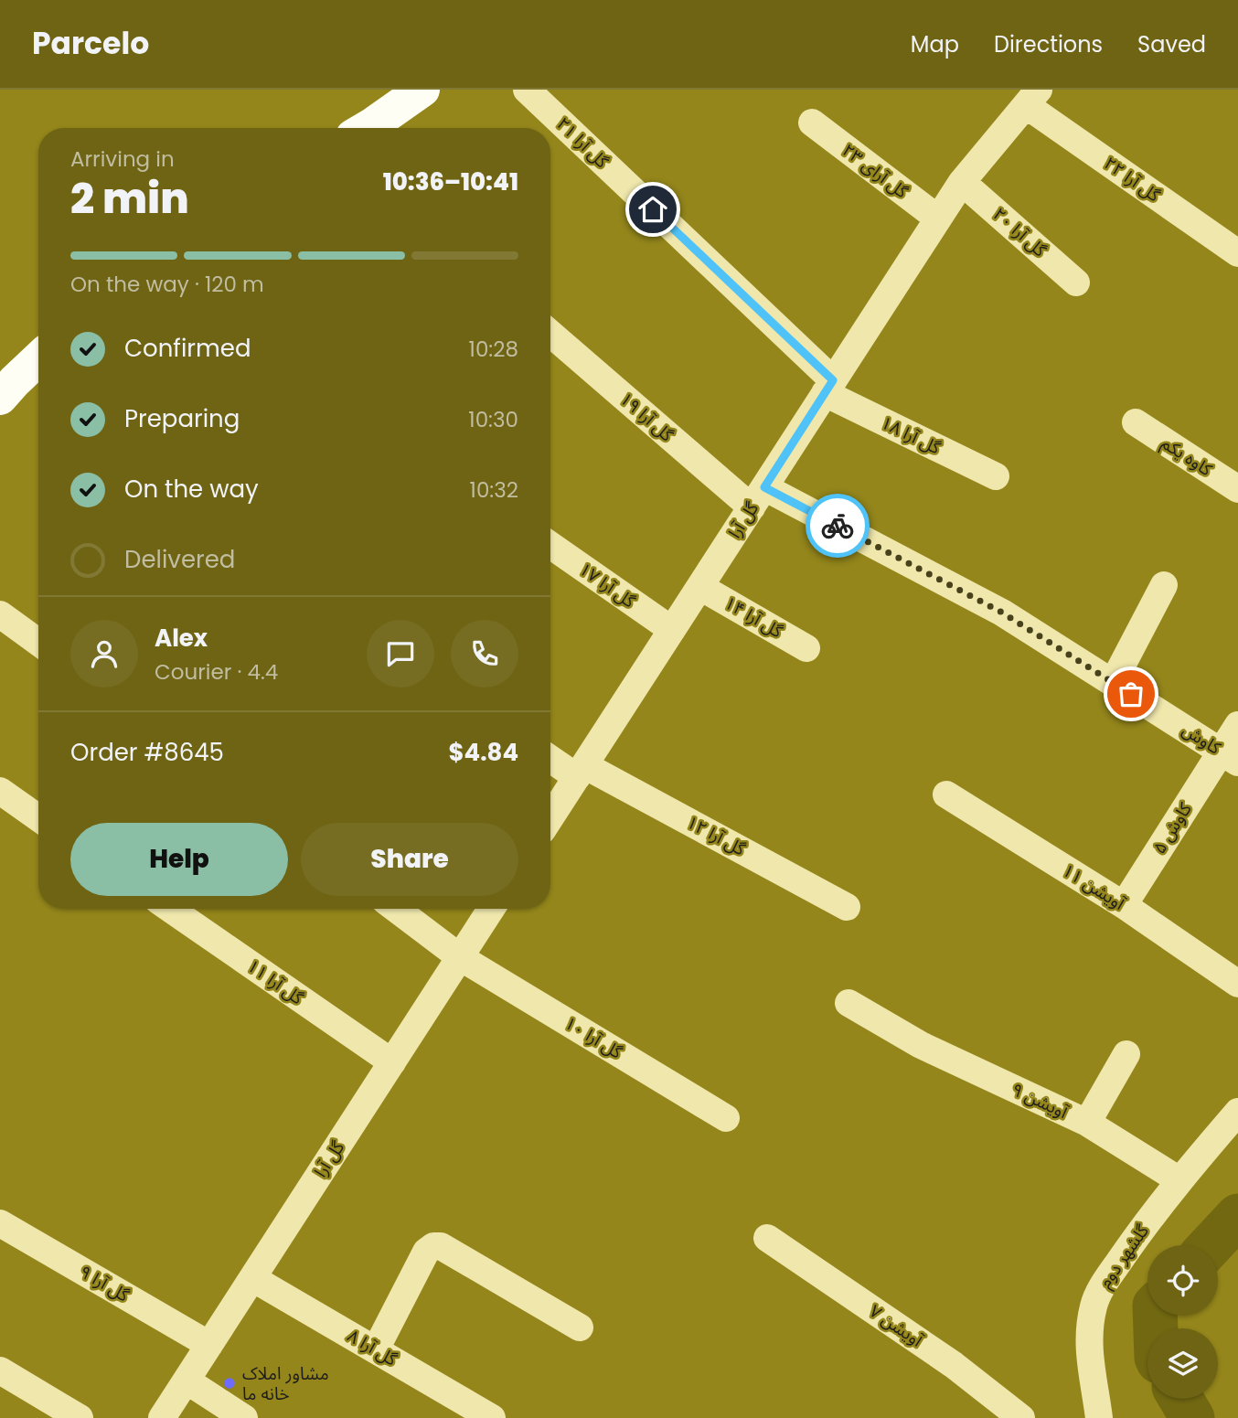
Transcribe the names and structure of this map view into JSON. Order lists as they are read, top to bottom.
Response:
{
  "streets": {
    "street": [
      "۲۱ گل آرا",
      "گل آرای ۲۳",
      "۲۲ گل آرا",
      "۲۰ گل آرا",
      "۱۹ گل آرا",
      "۱۸ گل آرا",
      "کاوه یکم",
      "گل آرا",
      "۱۷ گل آرا",
      "۱۴ گل آرا",
      "کاوش",
      "۵ کاوش",
      "۱۲ گل آرا",
      "آویشن ۱۱",
      "۱۱ گل آرا",
      "۱۰ گل آرا",
      "۹ آویشن",
      "گلشهر دوم",
      "۹ گل آرا",
      "۷ آویشن",
      "۸ گل آرا"
    ]
  },
  "crossings": [
    ["۲۱ گل آرا", "۱۸ گل آرا"],
    ["۲۱ گل آرا", "گل آرا"],
    ["گل آرای ۲۳", "گل آرا"],
    ["۲۲ گل آرا", "گل آرا"],
    ["۲۰ گل آرا", "گل آرا"],
    ["۱۹ گل آرا", "گل آرا"],
    ["۱۹ گل آرا", "کاوش"],
    ["۱۸ گل آرا", "گل آرا"],
    ["گل آرا", "۱۷ گل آرا"],
    ["گل آرا", "۱۴ گل آرا"],
    ["گل آرا", "۱۲ گل آرا"],
    ["گل آرا", "۱۱ گل آرا"],
    ["گل آرا", "۱۰ گل آرا"],
    ["گل آرا", "۹ گل آرا"],
    ["گل آرا", "۸ گل آرا"],
    ["کاوش", "۵ کاوش"],
    ["۵ کاوش", "آویشن ۱۱"],
    ["۹ آویشن", "گلشهر دوم"]
  ],
  "places": ["مشاور املاک خانه ما"],
  "page": {
    "header": "Parcelo",
    "nav": ["Map", "Directions", "Saved"],
    "heading": ["2 min", "Arriving in", "10:36–10:41"],
    "panel": [
      "Alex",
      "Courier · 4.4",
      "Order #8645",
      "$4.84"
    ],
    "bar": "On the way · 120 m",
    "list": [
      ["Confirmed", "10:28"],
      ["Preparing", "10:30"],
      ["On the way", "10:32"],
      "Delivered"
    ],
    "buttons": ["Help", "Share"]
  }
}
